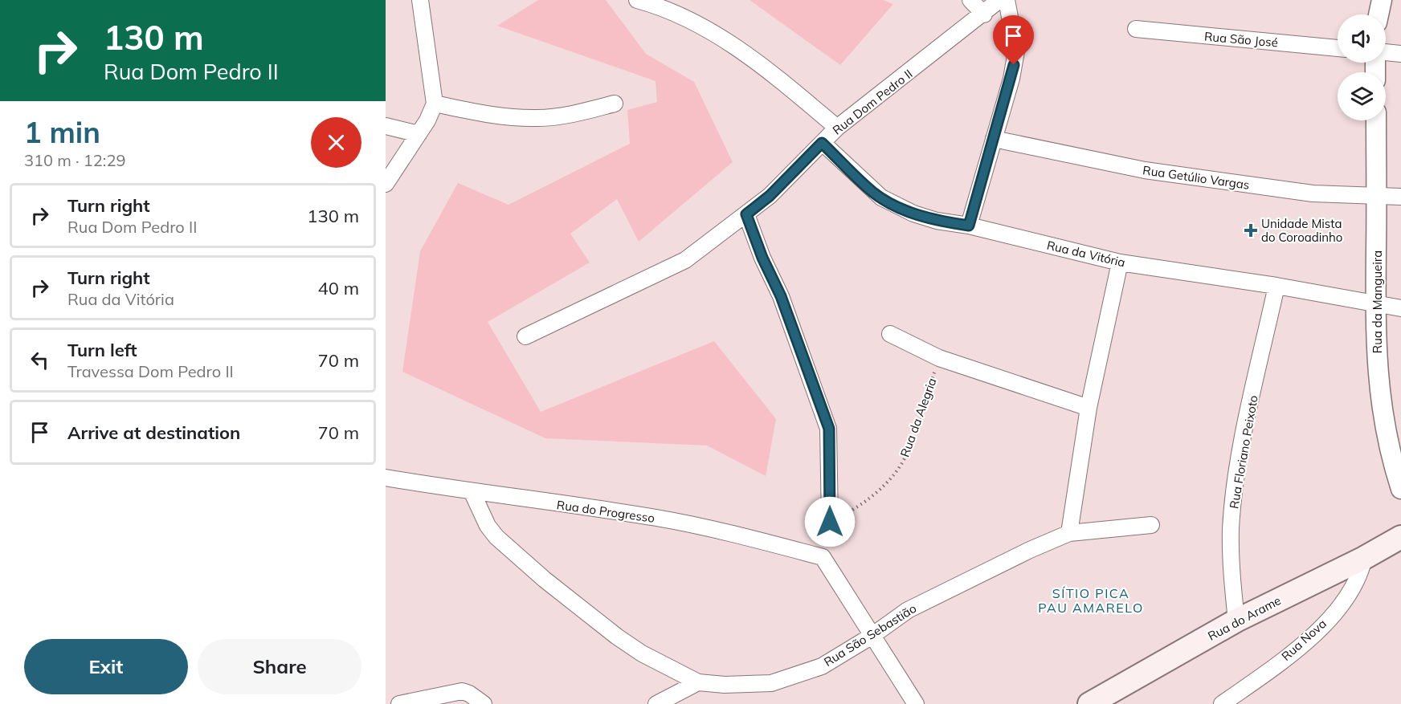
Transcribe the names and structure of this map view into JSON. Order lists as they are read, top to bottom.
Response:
{
  "streets": {
    "main road": ["Rua do Arame"],
    "street": [
      "Rua São José",
      "Rua Dom Pedro II",
      "Rua Getúlio Vargas",
      "Rua da Vitória",
      "Rua da Mangueira",
      "Rua Floriano Peixoto",
      "Rua do Progresso",
      "Rua São Sebastião",
      "Rua Nova"
    ],
    "path": ["Rua da Alegria"]
  },
  "crossings": [
    ["Rua Dom Pedro II", "Rua da Vitória"],
    ["Rua Getúlio Vargas", "Rua da Mangueira"],
    ["Rua da Vitória", "Rua da Mangueira"],
    ["Rua da Vitória", "Rua Floriano Peixoto"],
    ["Rua Floriano Peixoto", "Rua do Arame"],
    ["Rua do Progresso", "Rua São Sebastião"],
    ["Rua do Arame", "Rua Nova"]
  ],
  "districts": ["SÍTIO PICA PAU AMARELO"],
  "places": {
    "health": ["Unidade Mista do Coroadinho"]
  },
  "page": {
    "turn": ["130 m", "Rua Dom Pedro II"],
    "heading": ["1 min", "310 m · 12:29"],
    "list": [
      {
        "name": "Turn right",
        "note": "Rua Dom Pedro II",
        "value": "130 m"
      },
      {
        "name": "Turn right",
        "note": "Rua da Vitória",
        "value": "40 m"
      },
      {
        "name": "Turn left",
        "note": "Travessa Dom Pedro II",
        "value": "70 m"
      },
      {
        "name": "Arrive at destination",
        "value": "70 m"
      }
    ],
    "buttons": ["Exit", "Share"]
  }
}
